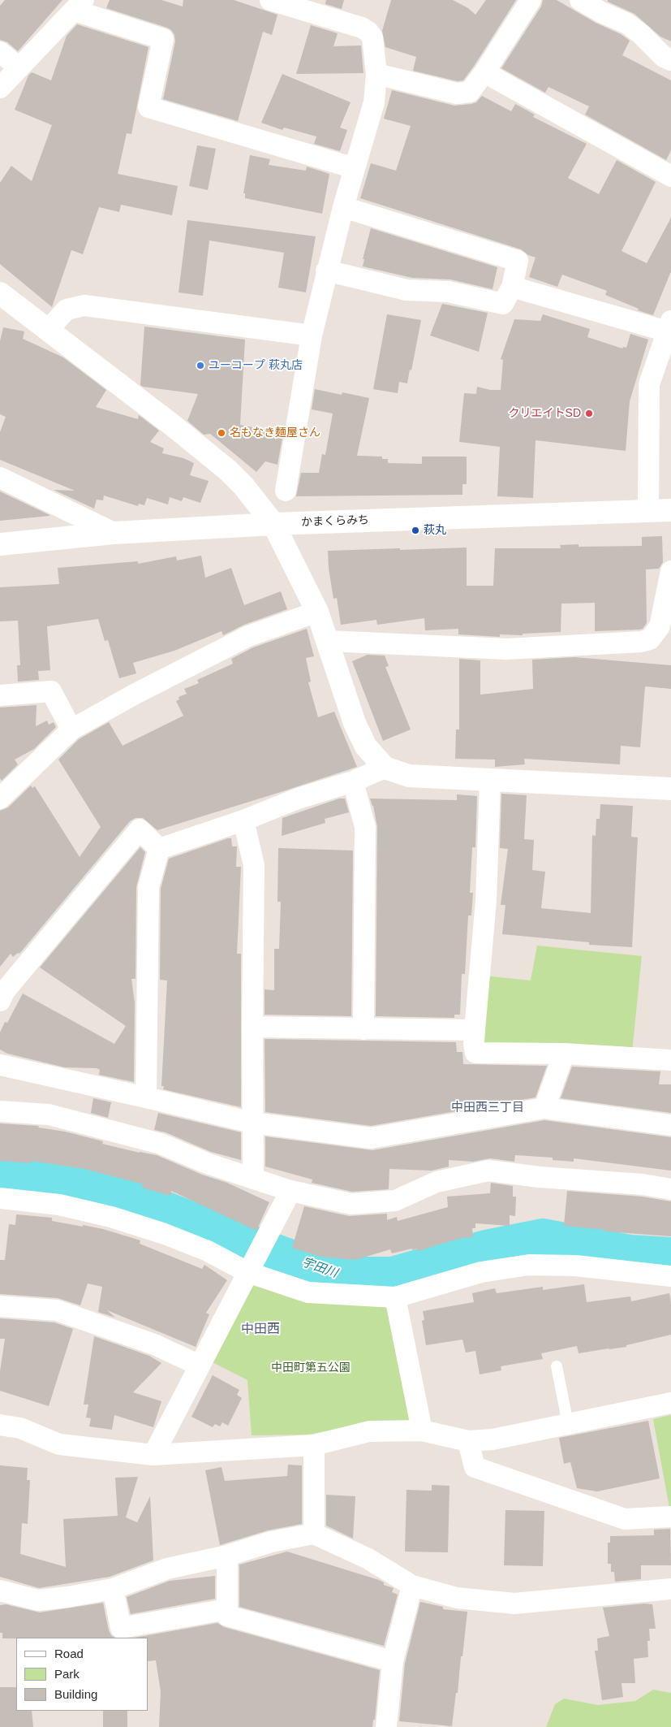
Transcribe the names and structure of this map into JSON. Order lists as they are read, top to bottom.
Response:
{
  "streets": {
    "street": ["かまくらみち"]
  },
  "districts": ["中田西三丁目", "中田西"],
  "water": ["宇田川"],
  "parks": ["中田町第五公園"],
  "places": [
    "ユーコープ 萩丸店",
    "クリエイトSD",
    "名もなき麺屋さん",
    "萩丸"
  ],
  "legend": ["Road", "Park", "Building"]
}
